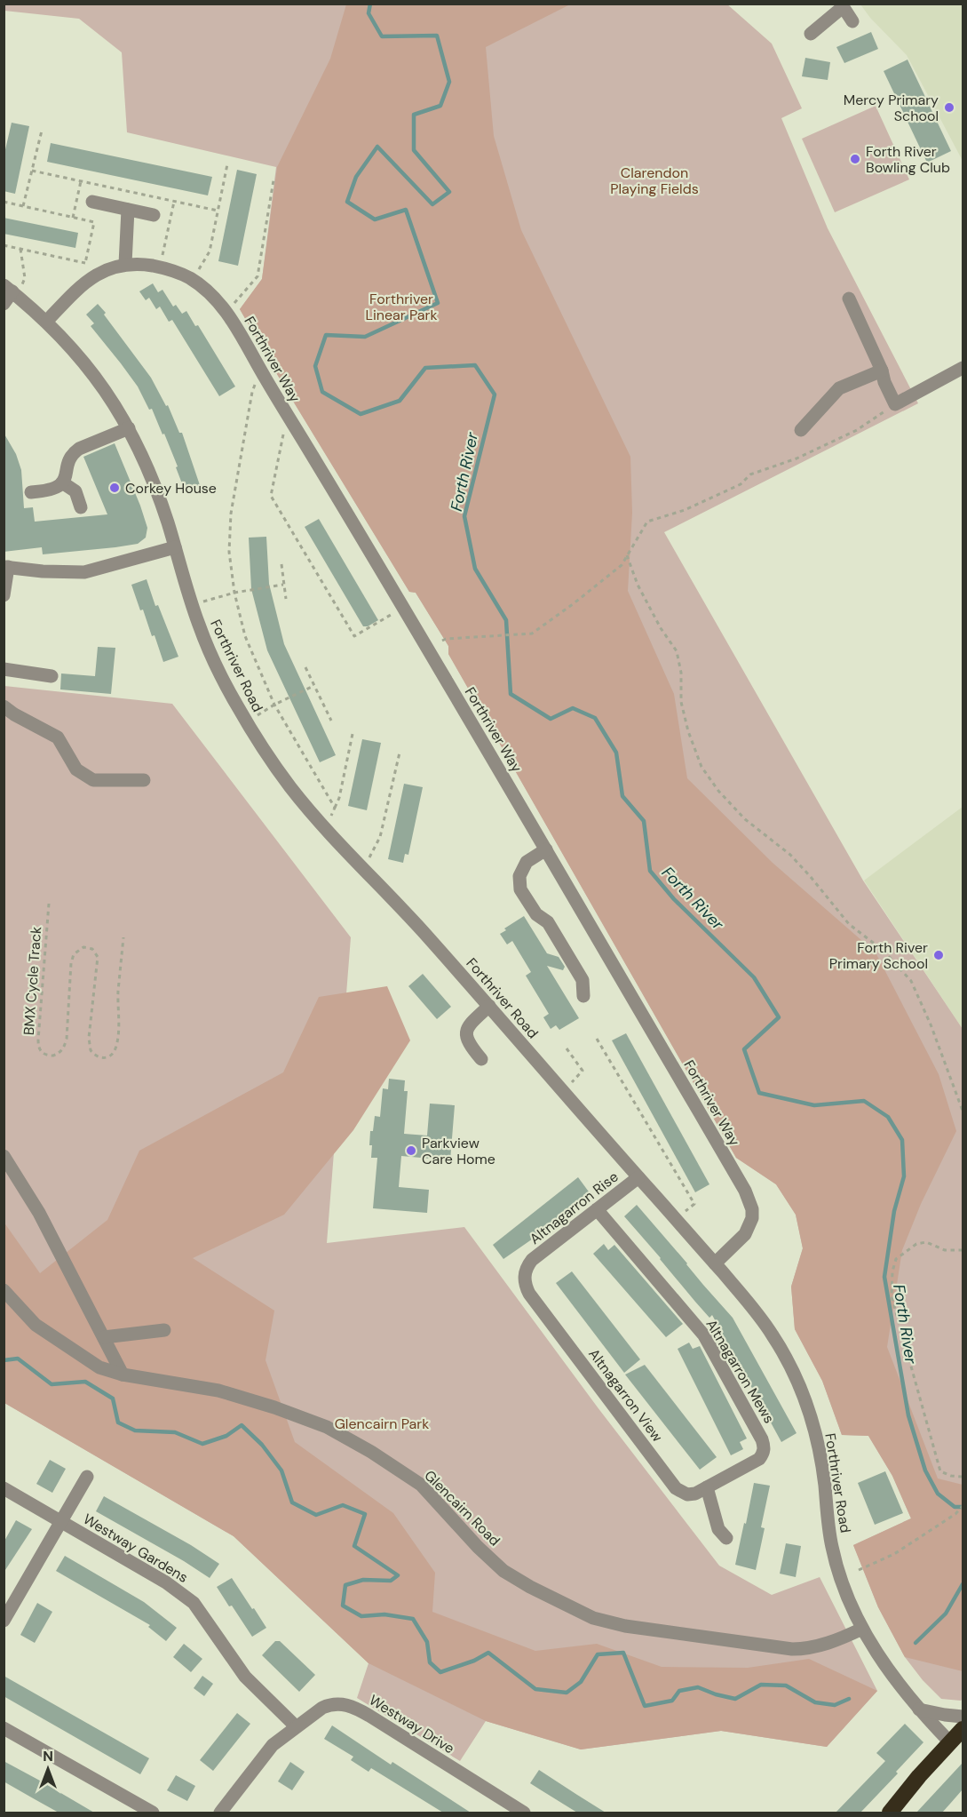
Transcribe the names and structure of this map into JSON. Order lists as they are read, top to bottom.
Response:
{
  "streets": {
    "street": [
      "Forthriver Way",
      "Forthriver Road",
      "Altnagarron Rise",
      "Altnagarron Mews",
      "Altnagarron View",
      "Glencairn Road",
      "Westway Gardens",
      "Westway Drive"
    ],
    "path": ["BMX Cycle Track"]
  },
  "crossings": [
    ["Forthriver Way", "Forthriver Road"],
    ["Forthriver Road", "Altnagarron Rise"],
    ["Forthriver Road", "Glencairn Road"],
    ["Altnagarron Rise", "Altnagarron Mews"],
    ["Altnagarron Rise", "Altnagarron View"],
    ["Altnagarron Mews", "Altnagarron View"],
    ["Westway Gardens", "Westway Drive"]
  ],
  "water": ["Forth River"],
  "parks": ["Clarendon Playing Fields", "Forthriver Linear Park", "Glencairn Park"],
  "places": [
    "Mercy Primary School",
    "Forth River Bowling Club",
    "Corkey House",
    "Forth River Primary School",
    "Parkview Care Home"
  ],
  "north": "top"
}
